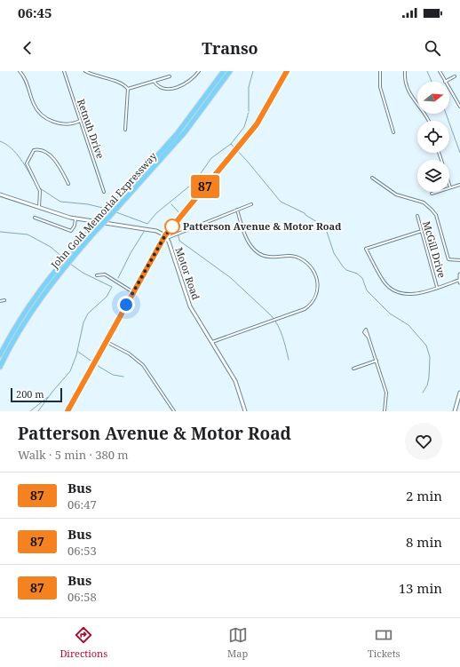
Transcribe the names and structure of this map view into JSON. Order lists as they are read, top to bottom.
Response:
{
  "streets": {
    "highway": ["John Gold Memorial Expressway"],
    "main road": ["Motor Road"],
    "street": ["Retnuh Drive", "McGill Drive"]
  },
  "places": ["Patterson Avenue & Motor Road"],
  "lines": ["bus line 87"],
  "scale_bar": "200 m",
  "north": "right",
  "page": {
    "status": "06:45",
    "header": "Transo",
    "on_map": "87",
    "scale": "200 m",
    "heading": ["Patterson Avenue & Motor Road", "Walk · 5 min · 380 m"],
    "list": [
      {
        "mark": "87",
        "name": "Bus",
        "note": "06:47",
        "value": "2 min"
      },
      {
        "mark": "87",
        "name": "Bus",
        "note": "06:53",
        "value": "8 min"
      },
      {
        "mark": "87",
        "name": "Bus",
        "note": "06:58",
        "value": "13 min"
      }
    ],
    "tabs": ["Directions", "Map", "Tickets"]
  }
}
